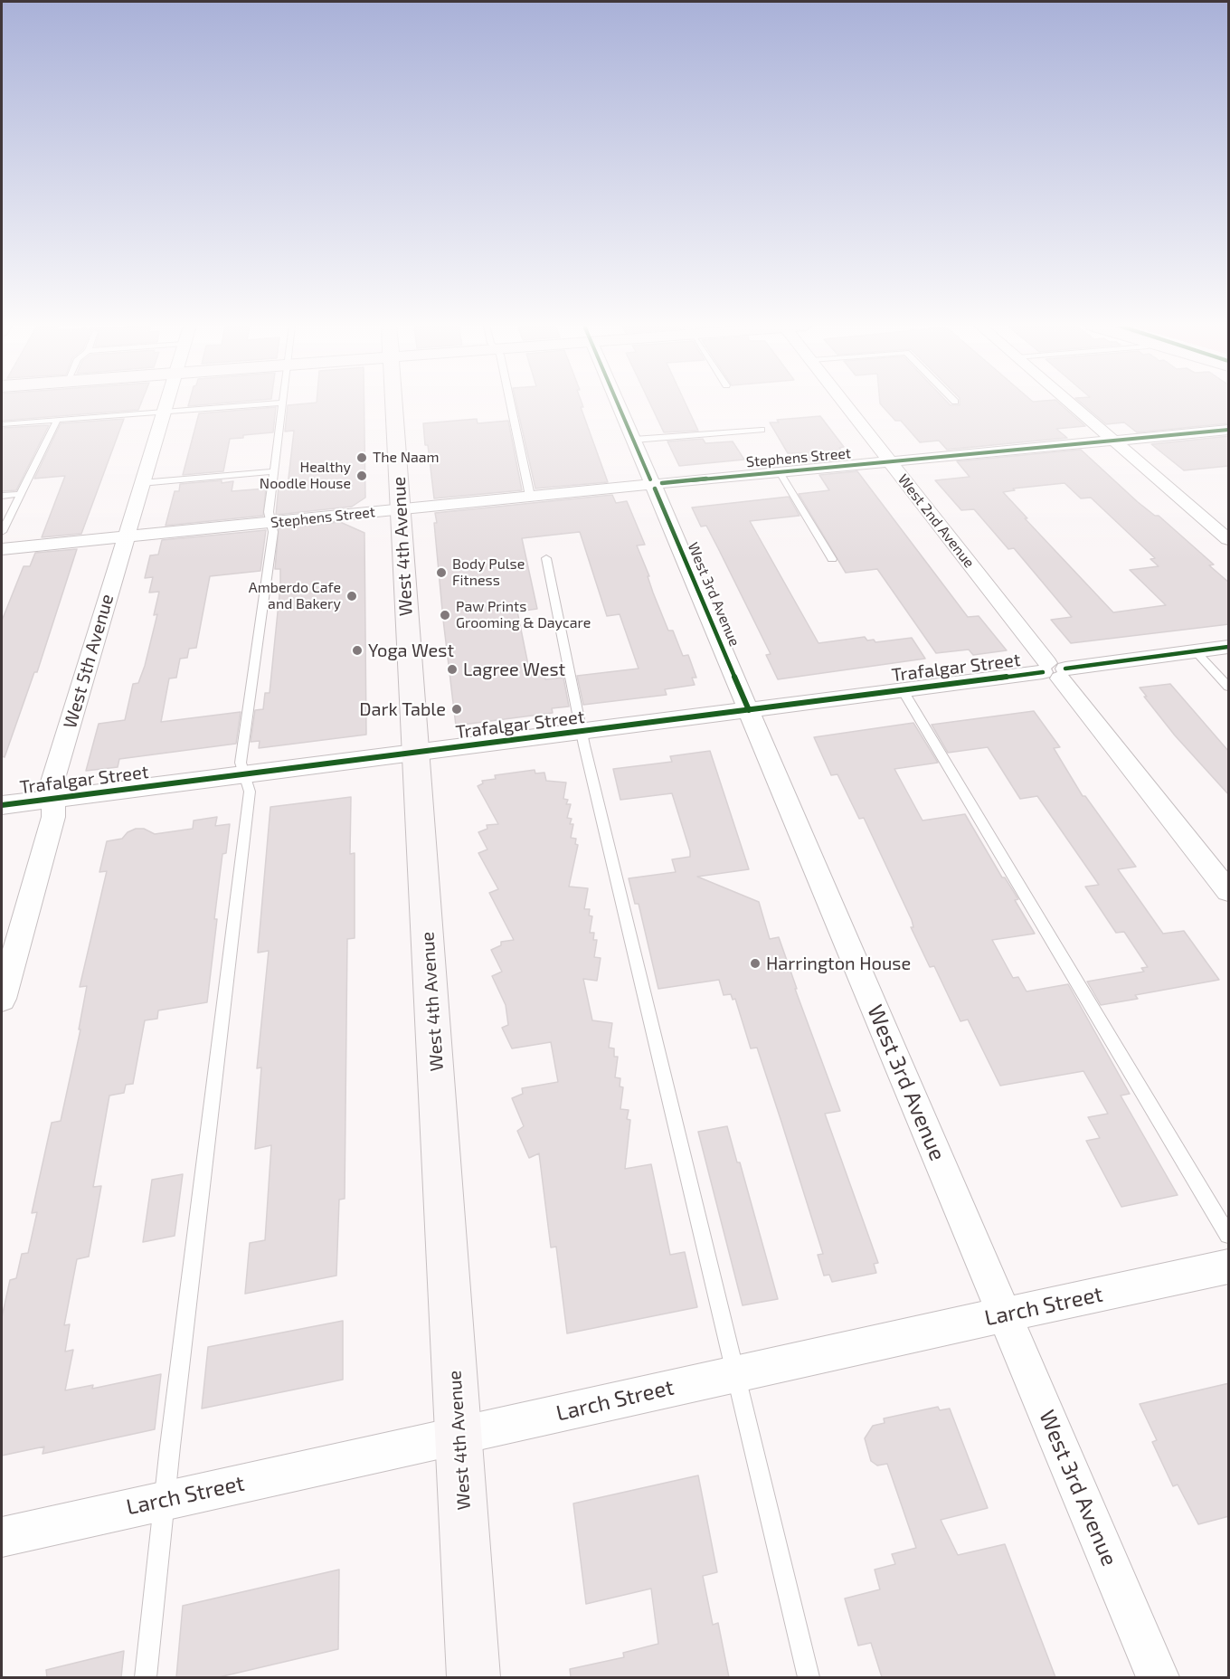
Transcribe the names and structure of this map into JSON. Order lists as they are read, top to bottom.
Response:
{
  "streets": {
    "main road": ["West 4th Avenue"],
    "street": [
      "Stephens Street",
      "West 2nd Avenue",
      "West 3rd Avenue",
      "West 5th Avenue",
      "Trafalgar Street",
      "Larch Street"
    ]
  },
  "crossings": [
    ["Stephens Street", "West 2nd Avenue"],
    ["Stephens Street", "West 4th Avenue"],
    ["Stephens Street", "West 3rd Avenue"],
    ["Stephens Street", "West 5th Avenue"],
    ["West 2nd Avenue", "Trafalgar Street"],
    ["West 4th Avenue", "Trafalgar Street"],
    ["West 4th Avenue", "Larch Street"],
    ["West 3rd Avenue", "Trafalgar Street"],
    ["West 3rd Avenue", "Larch Street"],
    ["West 5th Avenue", "Trafalgar Street"]
  ],
  "places": [
    "The Naam",
    "Healthy Noodle House",
    "Body Pulse Fitness",
    "Amberdo Cafe and Bakery",
    "Paw Prints Grooming & Daycare",
    "Yoga West",
    "Lagree West",
    "Dark Table",
    "Harrington House"
  ]
}
